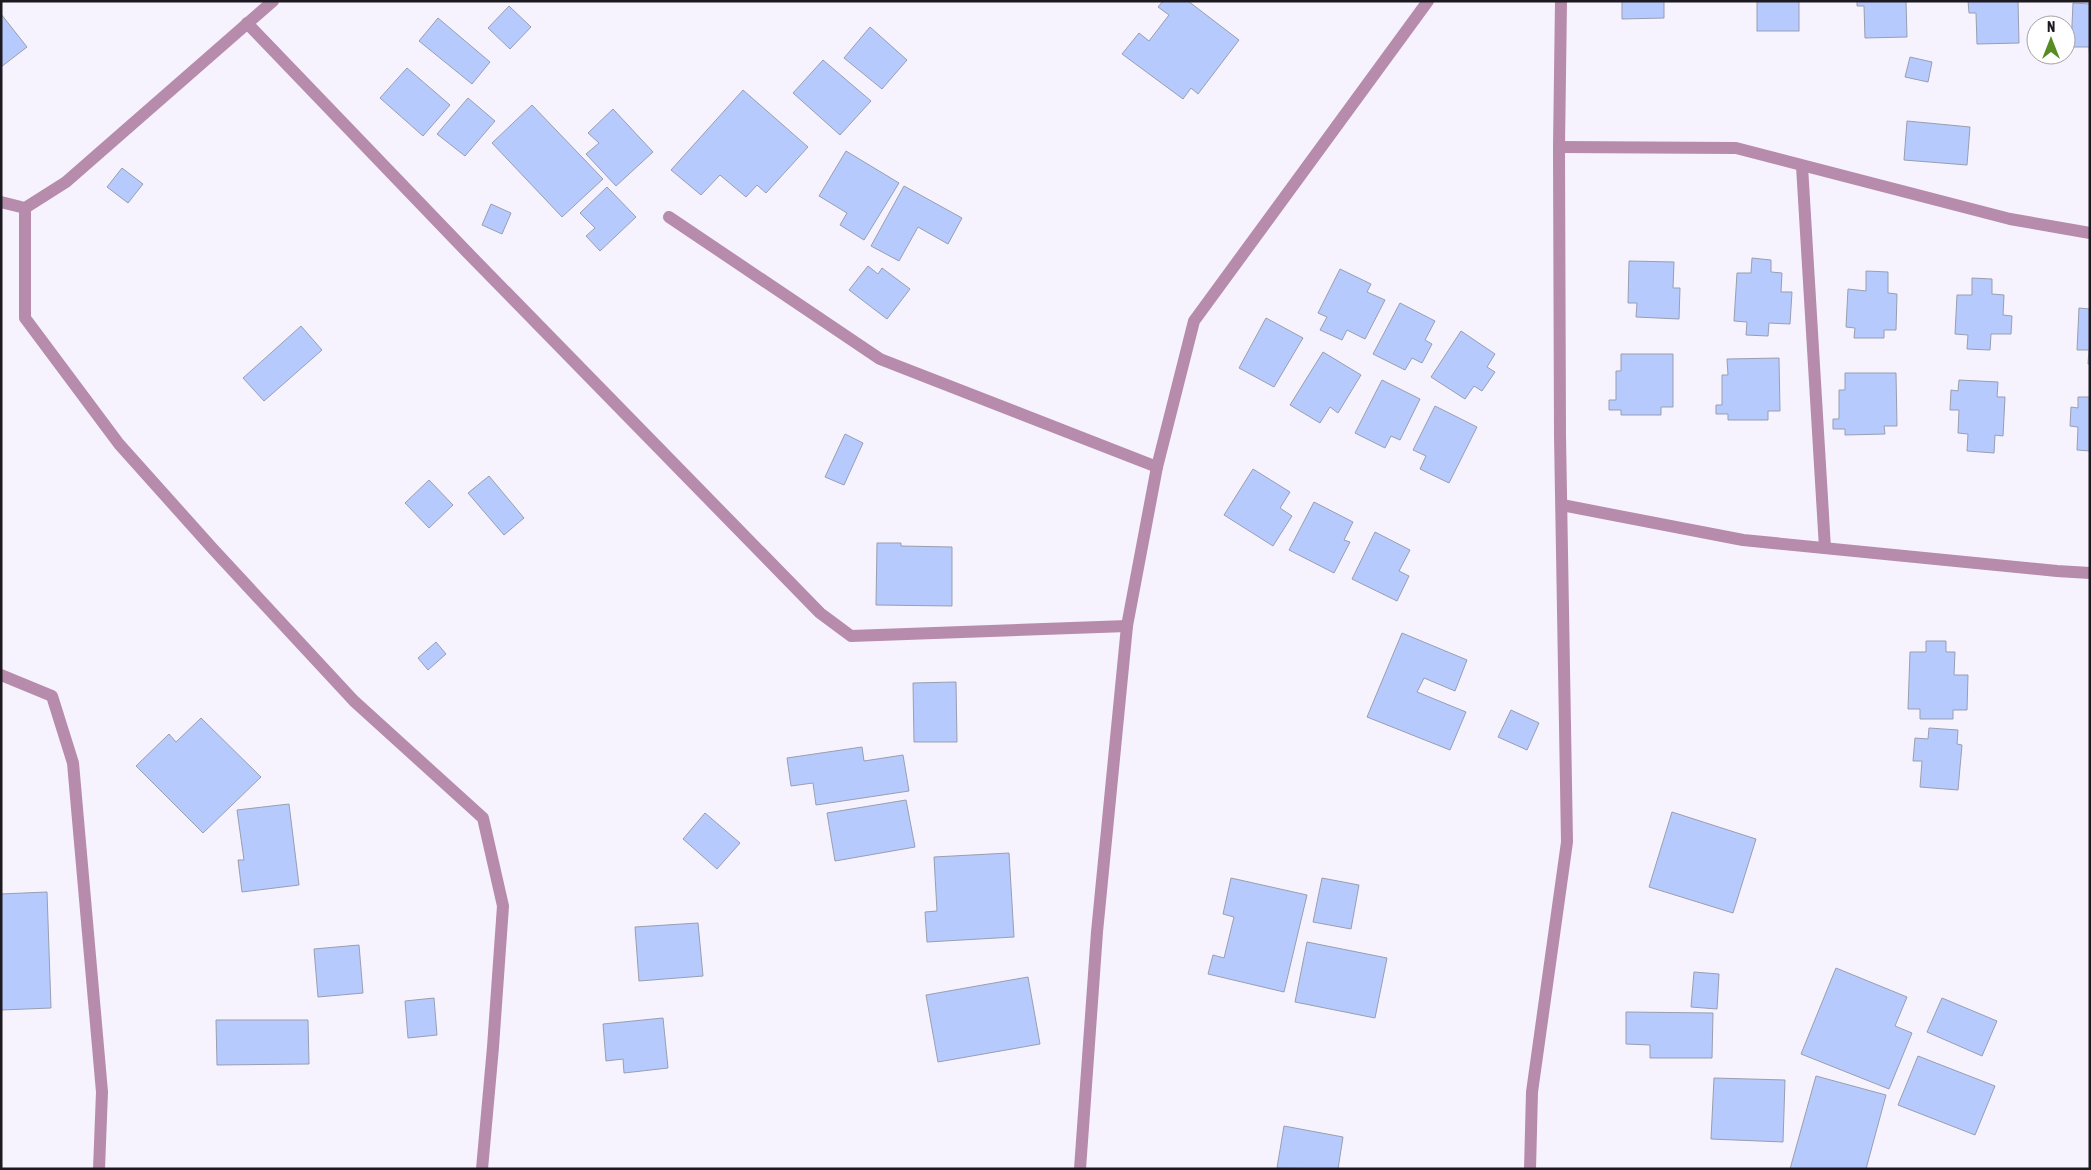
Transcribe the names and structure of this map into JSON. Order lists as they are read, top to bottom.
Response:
{
  "north": "top"
}
